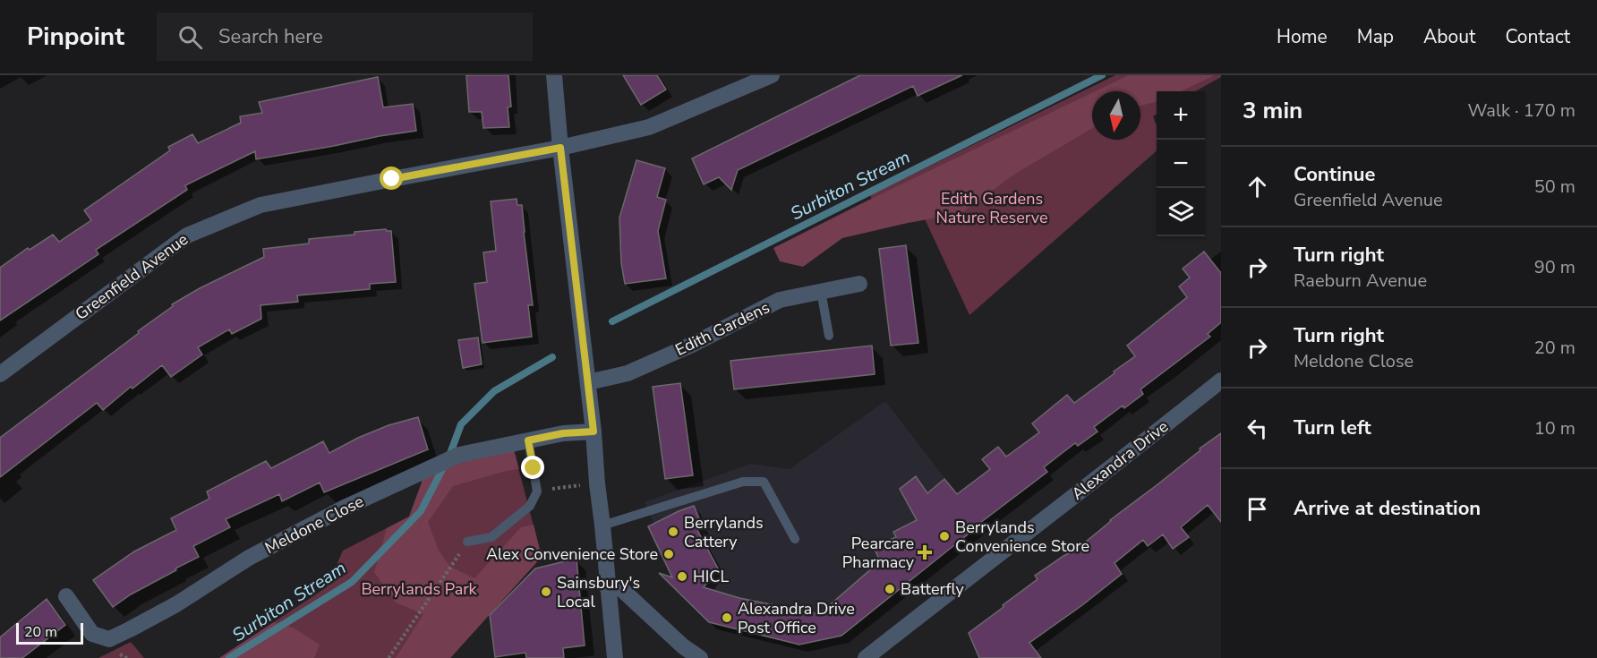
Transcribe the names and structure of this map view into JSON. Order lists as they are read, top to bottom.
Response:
{
  "streets": {
    "street": [
      "Greenfield Avenue",
      "Edith Gardens",
      "Alexandra Drive",
      "Meldone Close"
    ]
  },
  "water": ["Surbiton Stream"],
  "parks": ["Edith Gardens Nature Reserve", "Berrylands Park"],
  "places": {
    "other": [
      "Berrylands Cattery",
      "Berrylands Convenience Store",
      "Alex Convenience Store",
      "HICL",
      "Batterfly",
      "Sainsbury's Local",
      "Alexandra Drive Post Office"
    ],
    "health": ["Pearcare Pharmacy"]
  },
  "scale_bar": "20 m",
  "north": "bottom",
  "page": {
    "header": "Pinpoint",
    "search": "Search here",
    "nav": [
      "Home",
      "Map",
      "About",
      "Contact"
    ],
    "heading": ["3 min", "Walk · 170 m"],
    "map_buttons": ["+", "−"],
    "list": [
      ["Continue", "Greenfield Avenue", "50 m"],
      ["Turn right", "Raeburn Avenue", "90 m"],
      ["Turn right", "Meldone Close", "20 m"],
      ["Turn left", "10 m"],
      "Arrive at destination"
    ],
    "scale": "20 m"
  }
}
